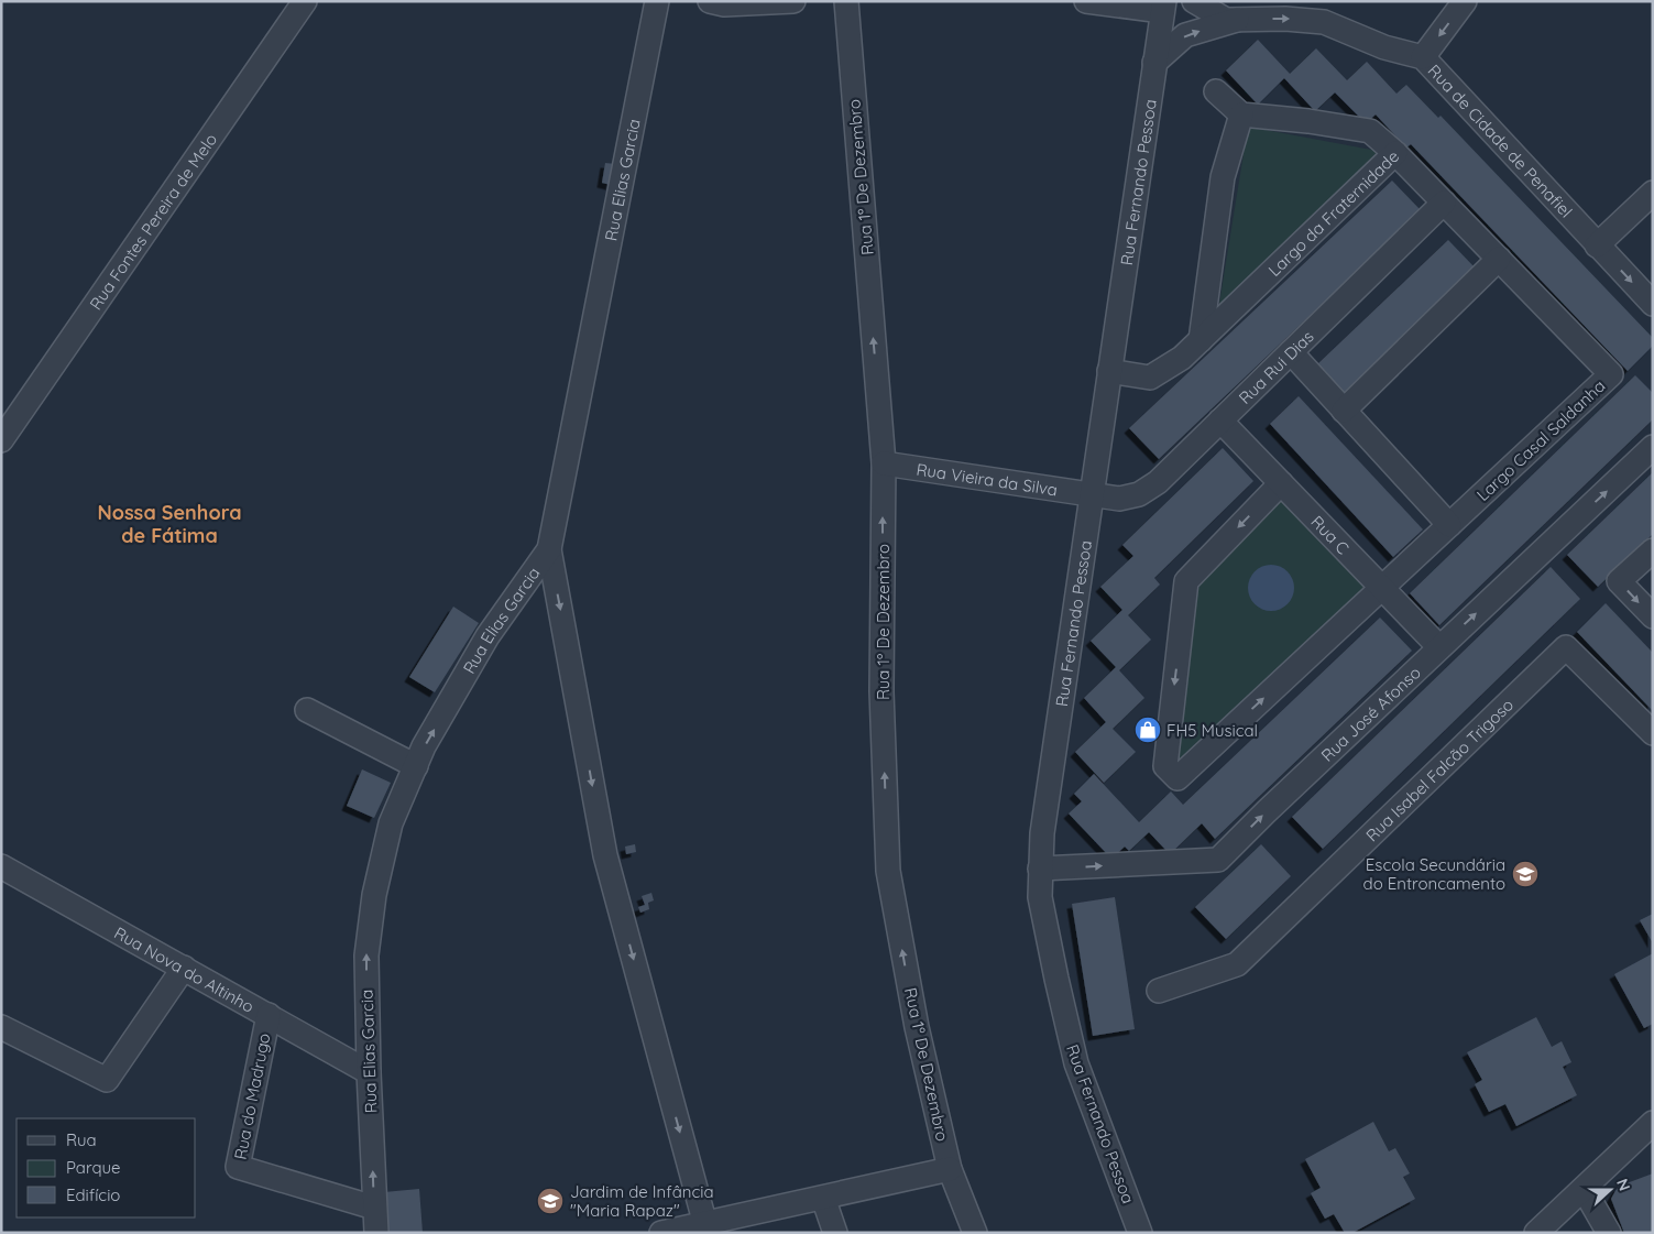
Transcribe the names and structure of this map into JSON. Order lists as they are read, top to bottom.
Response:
{
  "streets": {
    "street": [
      "Rua de Cidade de Penafiel",
      "Rua 1º De Dezembro",
      "Rua Elias Garcia",
      "Rua Fernando Pessoa",
      "Largo da Fraternidade",
      "Rua Fontes Pereira de Melo",
      "Rua Rui Dias",
      "Largo Casal Saldanha",
      "Rua Vieira da Silva",
      "Rua C",
      "Rua José Afonso",
      "Rua Isabel Falcão Trigoso",
      "Rua Nova do Altinho",
      "Rua do Madrugo"
    ]
  },
  "crossings": [
    ["Rua 1º De Dezembro", "Rua Vieira da Silva"],
    ["Rua Elias Garcia", "Rua Nova do Altinho"],
    ["Rua Elias Garcia", "Rua do Madrugo"],
    ["Rua Fernando Pessoa", "Largo da Fraternidade"],
    ["Rua Fernando Pessoa", "Rua Rui Dias"],
    ["Rua Fernando Pessoa", "Rua Vieira da Silva"],
    ["Rua Fernando Pessoa", "Rua José Afonso"],
    ["Largo da Fraternidade", "Largo Casal Saldanha"],
    ["Rua Rui Dias", "Largo Casal Saldanha"],
    ["Rua Rui Dias", "Rua Vieira da Silva"],
    ["Rua Rui Dias", "Rua C"],
    ["Largo Casal Saldanha", "Rua C"],
    ["Rua C", "Rua José Afonso"],
    ["Rua Nova do Altinho", "Rua do Madrugo"]
  ],
  "one_way": [
    "Rua de Cidade de Penafiel",
    "Rua 1º De Dezembro",
    "Rua Elias Garcia",
    "Rua José Afonso"
  ],
  "districts": ["Nossa Senhora de Fátima"],
  "places": {
    "shop": ["FH5 Musical"],
    "school or university": ["Escola Secundária do Entroncamento", "Jardim de Infância \"Maria Rapaz\""]
  },
  "legend": ["Rua", "Parque", "Edifício"],
  "north": "right"
}
